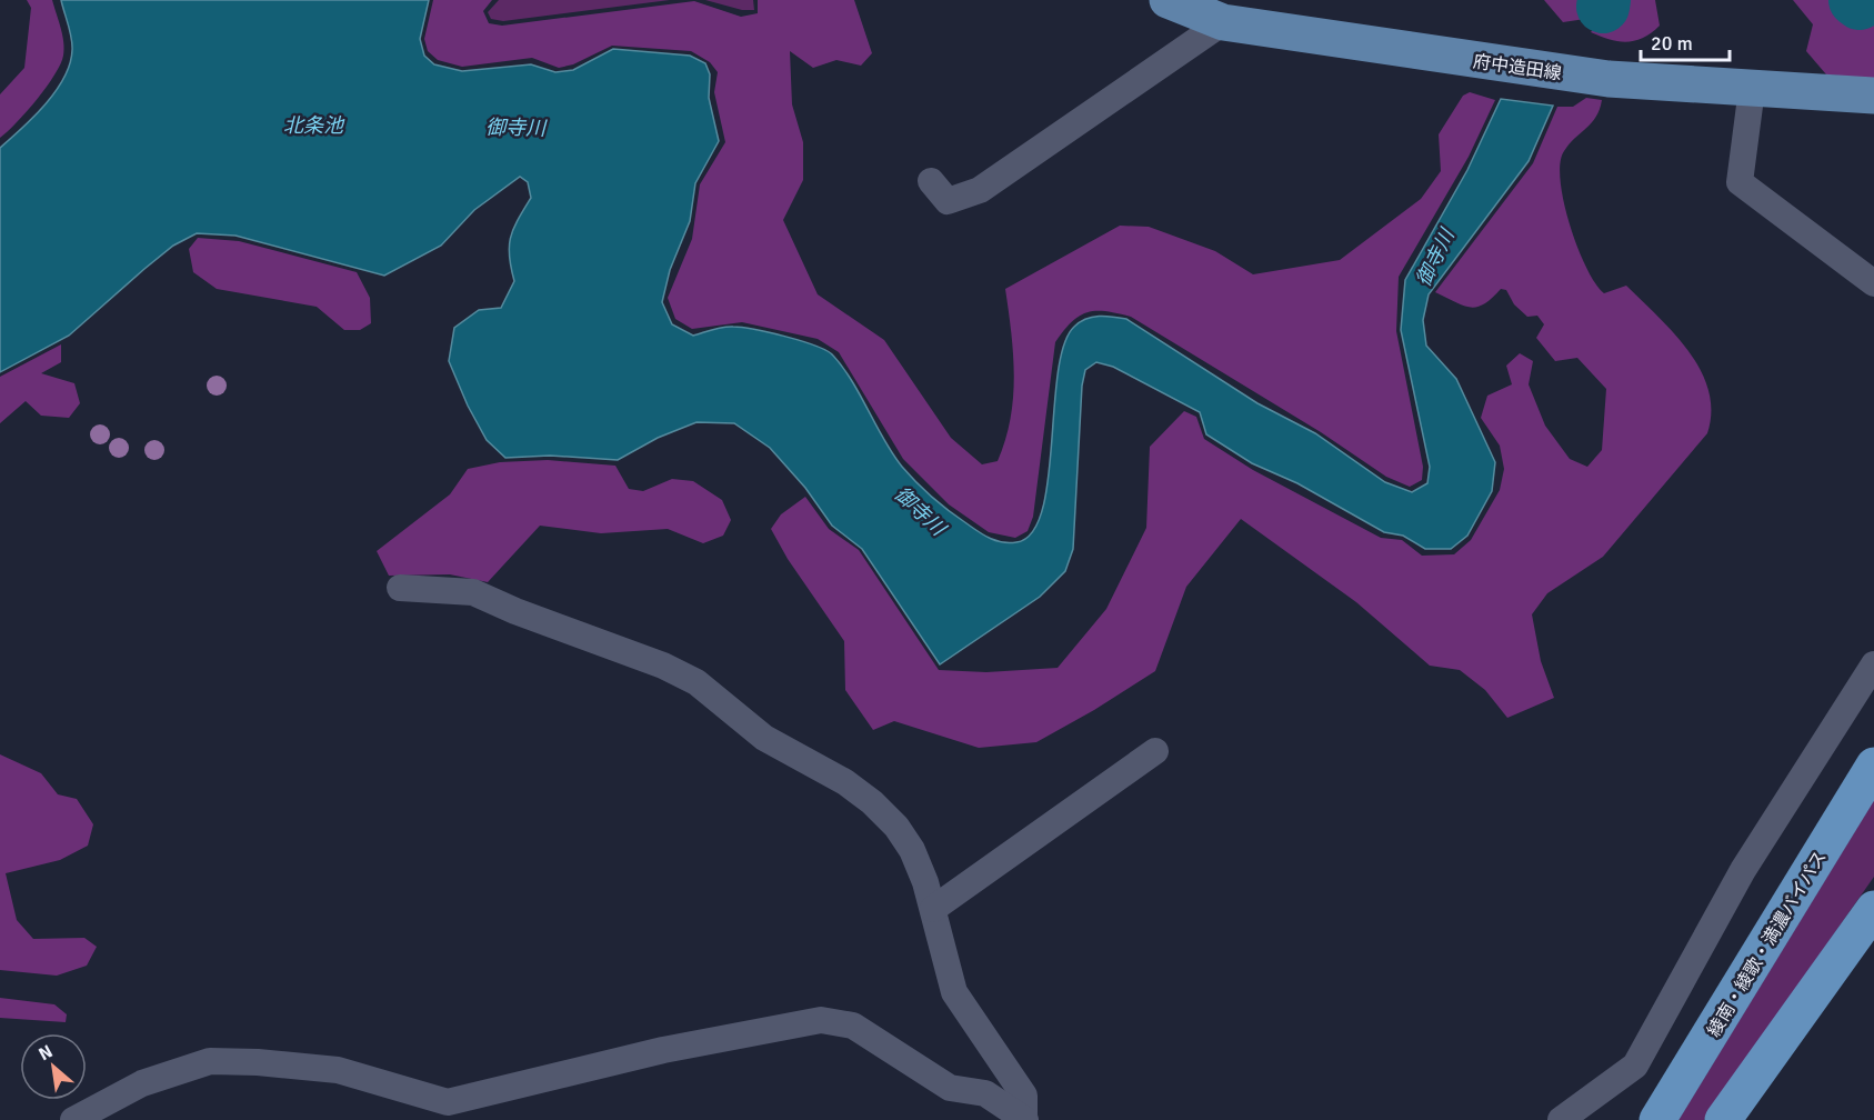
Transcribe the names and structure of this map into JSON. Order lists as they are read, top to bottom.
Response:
{
  "streets": {
    "highway": ["綾南・綾歌・満濃バイパス"],
    "main road": ["府中造田線"]
  },
  "water": ["北条池", "御寺川"],
  "scale_bar": "20 m",
  "north": "top left"
}
